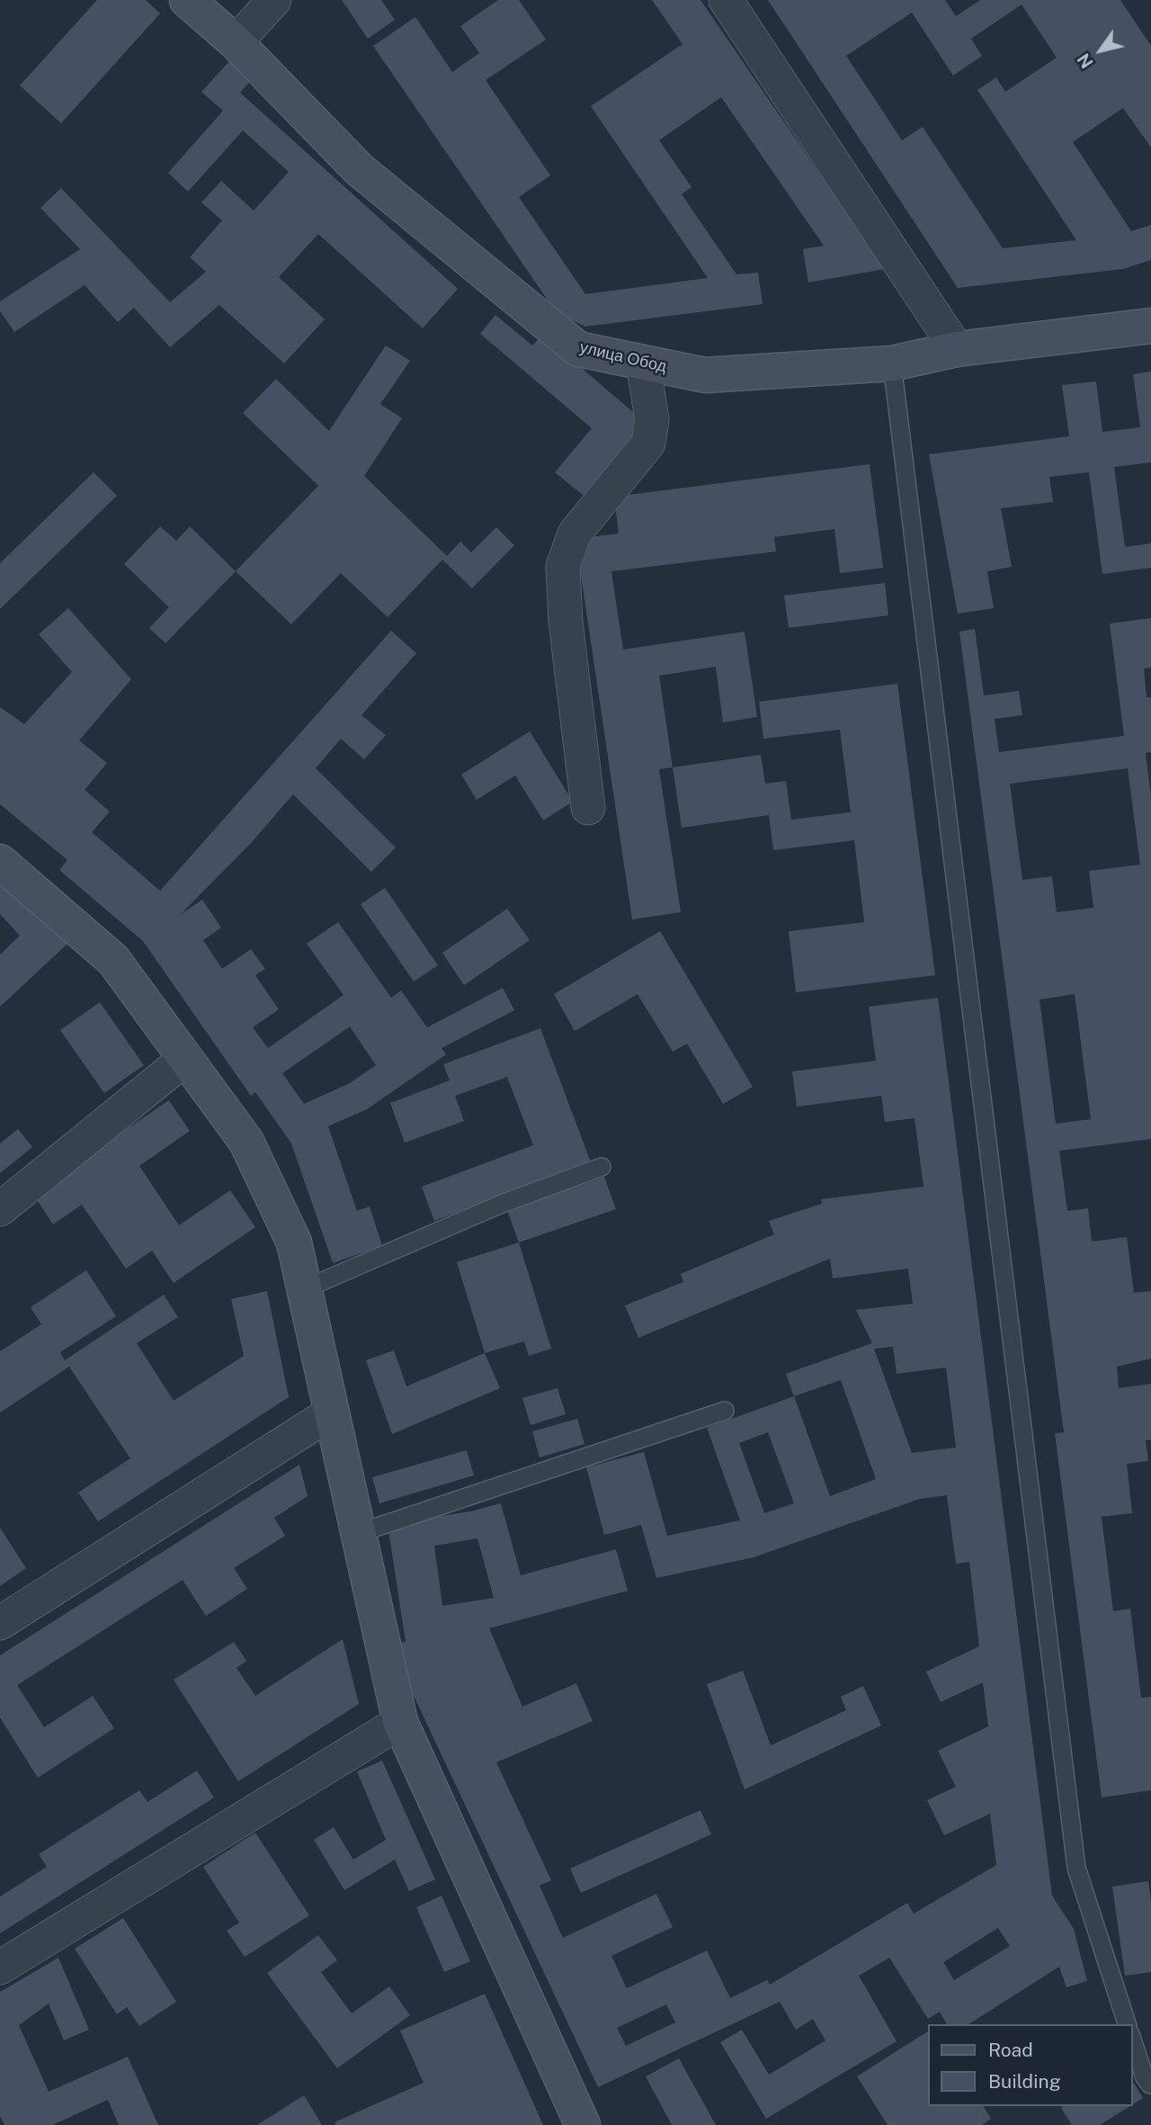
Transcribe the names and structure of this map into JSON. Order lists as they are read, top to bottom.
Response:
{
  "streets": {
    "street": ["улица Обод"]
  },
  "legend": ["Road", "Building"],
  "north": "bottom left"
}
